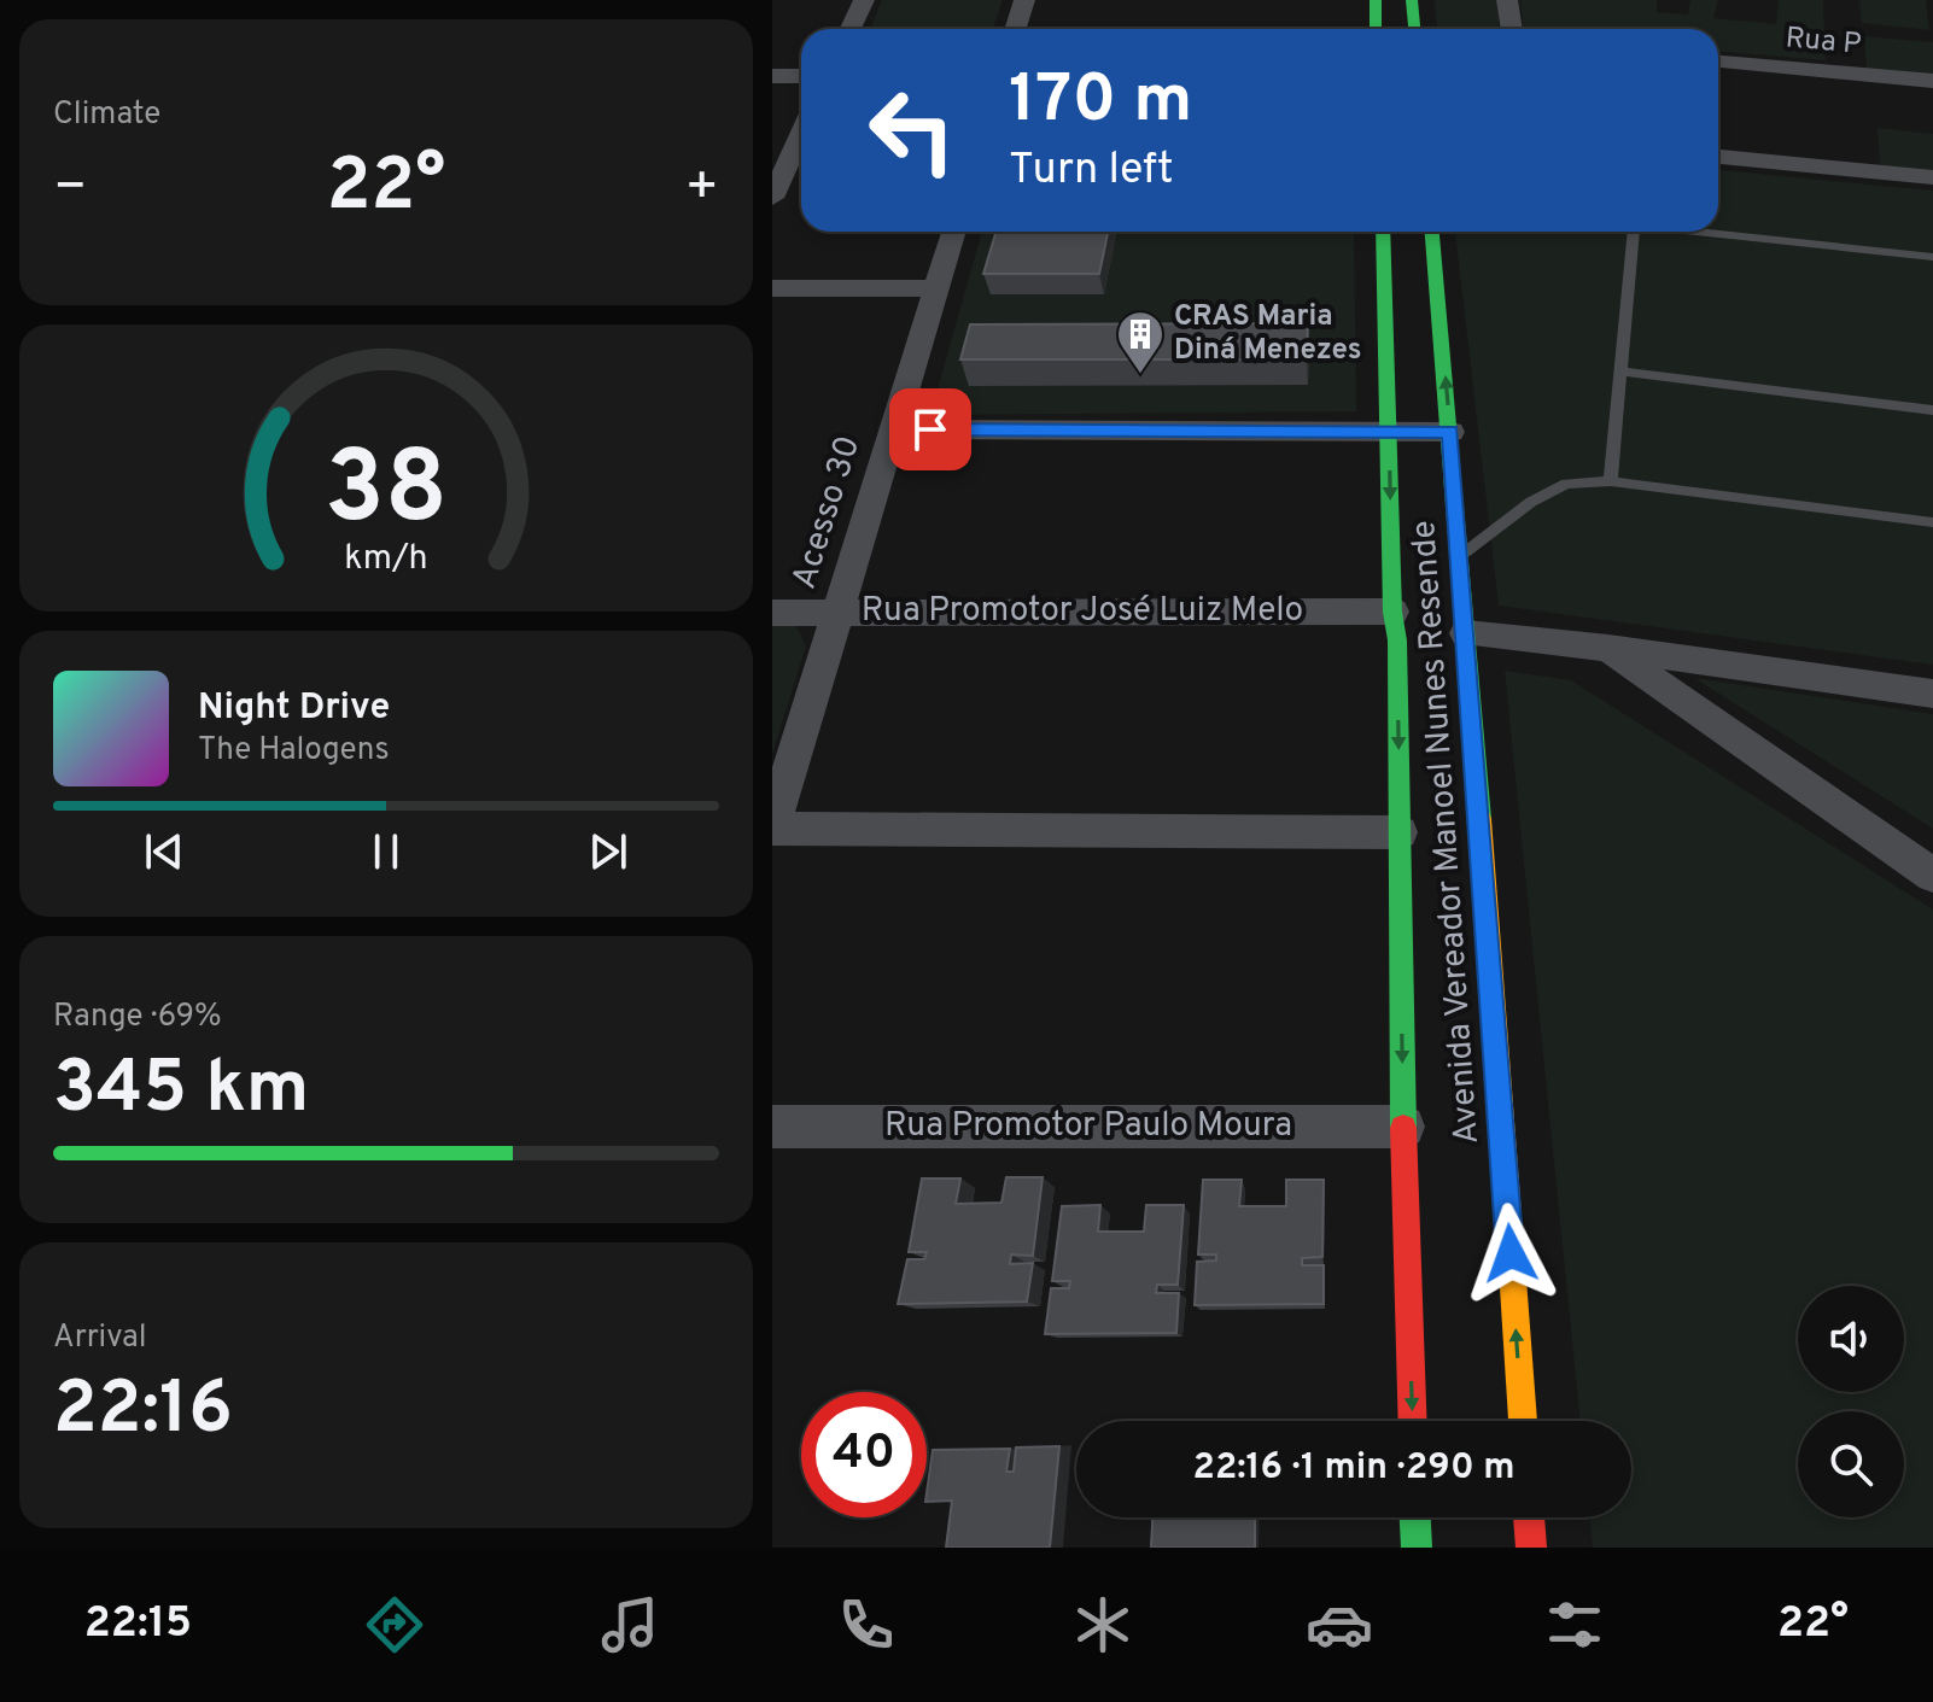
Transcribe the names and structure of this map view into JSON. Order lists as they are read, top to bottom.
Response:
{
  "streets": {
    "street": [
      "Rua P",
      "Acesso 30",
      "Rua Promotor José Luiz Melo",
      "Avenida Vereador Manoel Nunes Resende",
      "Rua Promotor Paulo Moura"
    ]
  },
  "crossings": [
    ["Acesso 30", "Rua Promotor José Luiz Melo"],
    ["Rua Promotor José Luiz Melo", "Avenida Vereador Manoel Nunes Resende"],
    ["Avenida Vereador Manoel Nunes Resende", "Rua Promotor Paulo Moura"]
  ],
  "places": {
    "building": ["CRAS Maria Diná Menezes"]
  },
  "page": {
    "tile": [
      "Climate",
      ["Range · 69%", "345 km"],
      ["Arrival", "22:16"]
    ],
    "turn": ["170 m", "Turn left"],
    "heat": ["−", "22°", "+"],
    "song": ["Night Drive", "The Halogens"],
    "limit": "40",
    "trip": "22:16 · 1 min · 290 m",
    "tabs": ["22:15", "22°"],
    "gauge": ["38", "km/h"]
  }
}
